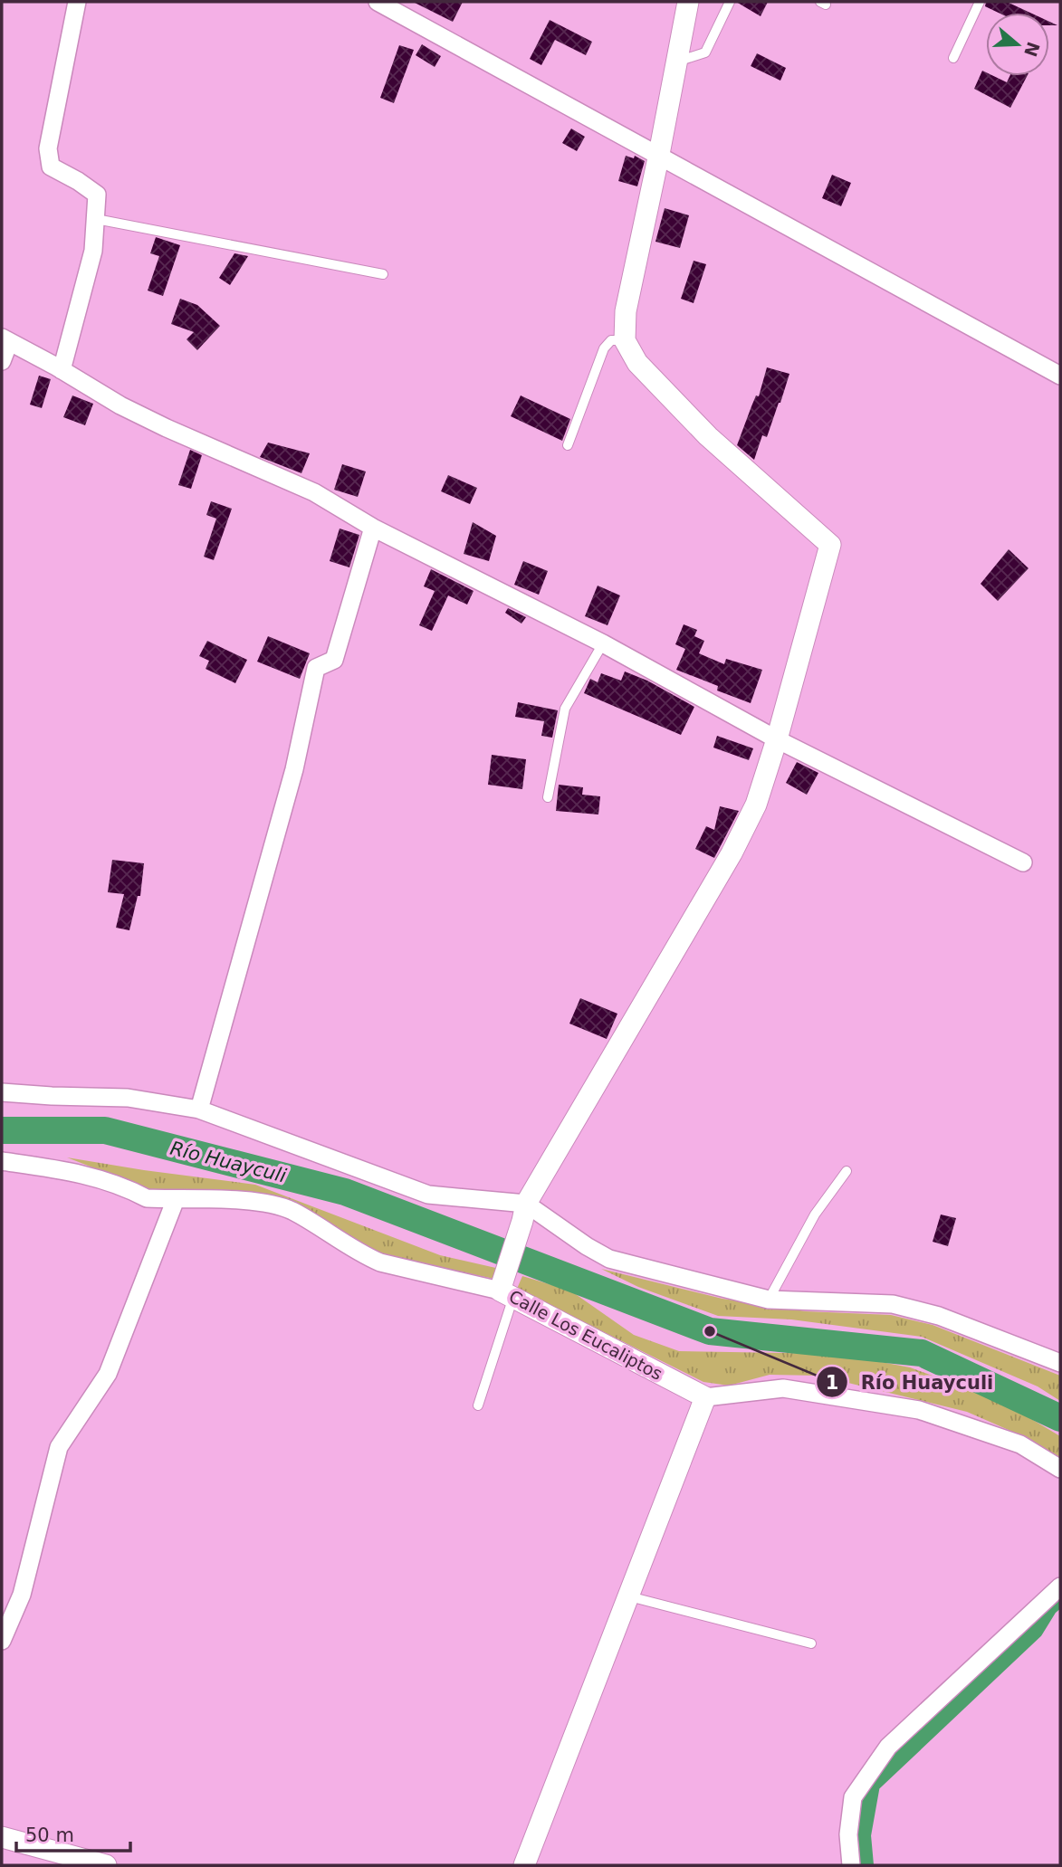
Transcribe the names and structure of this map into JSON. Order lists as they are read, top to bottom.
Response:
{
  "streets": {
    "street": ["Calle Los Eucaliptos"]
  },
  "water": ["Río Huayculi"],
  "places": ["Río Huayculi"],
  "scale_bar": "50 m",
  "north": "right"
}
